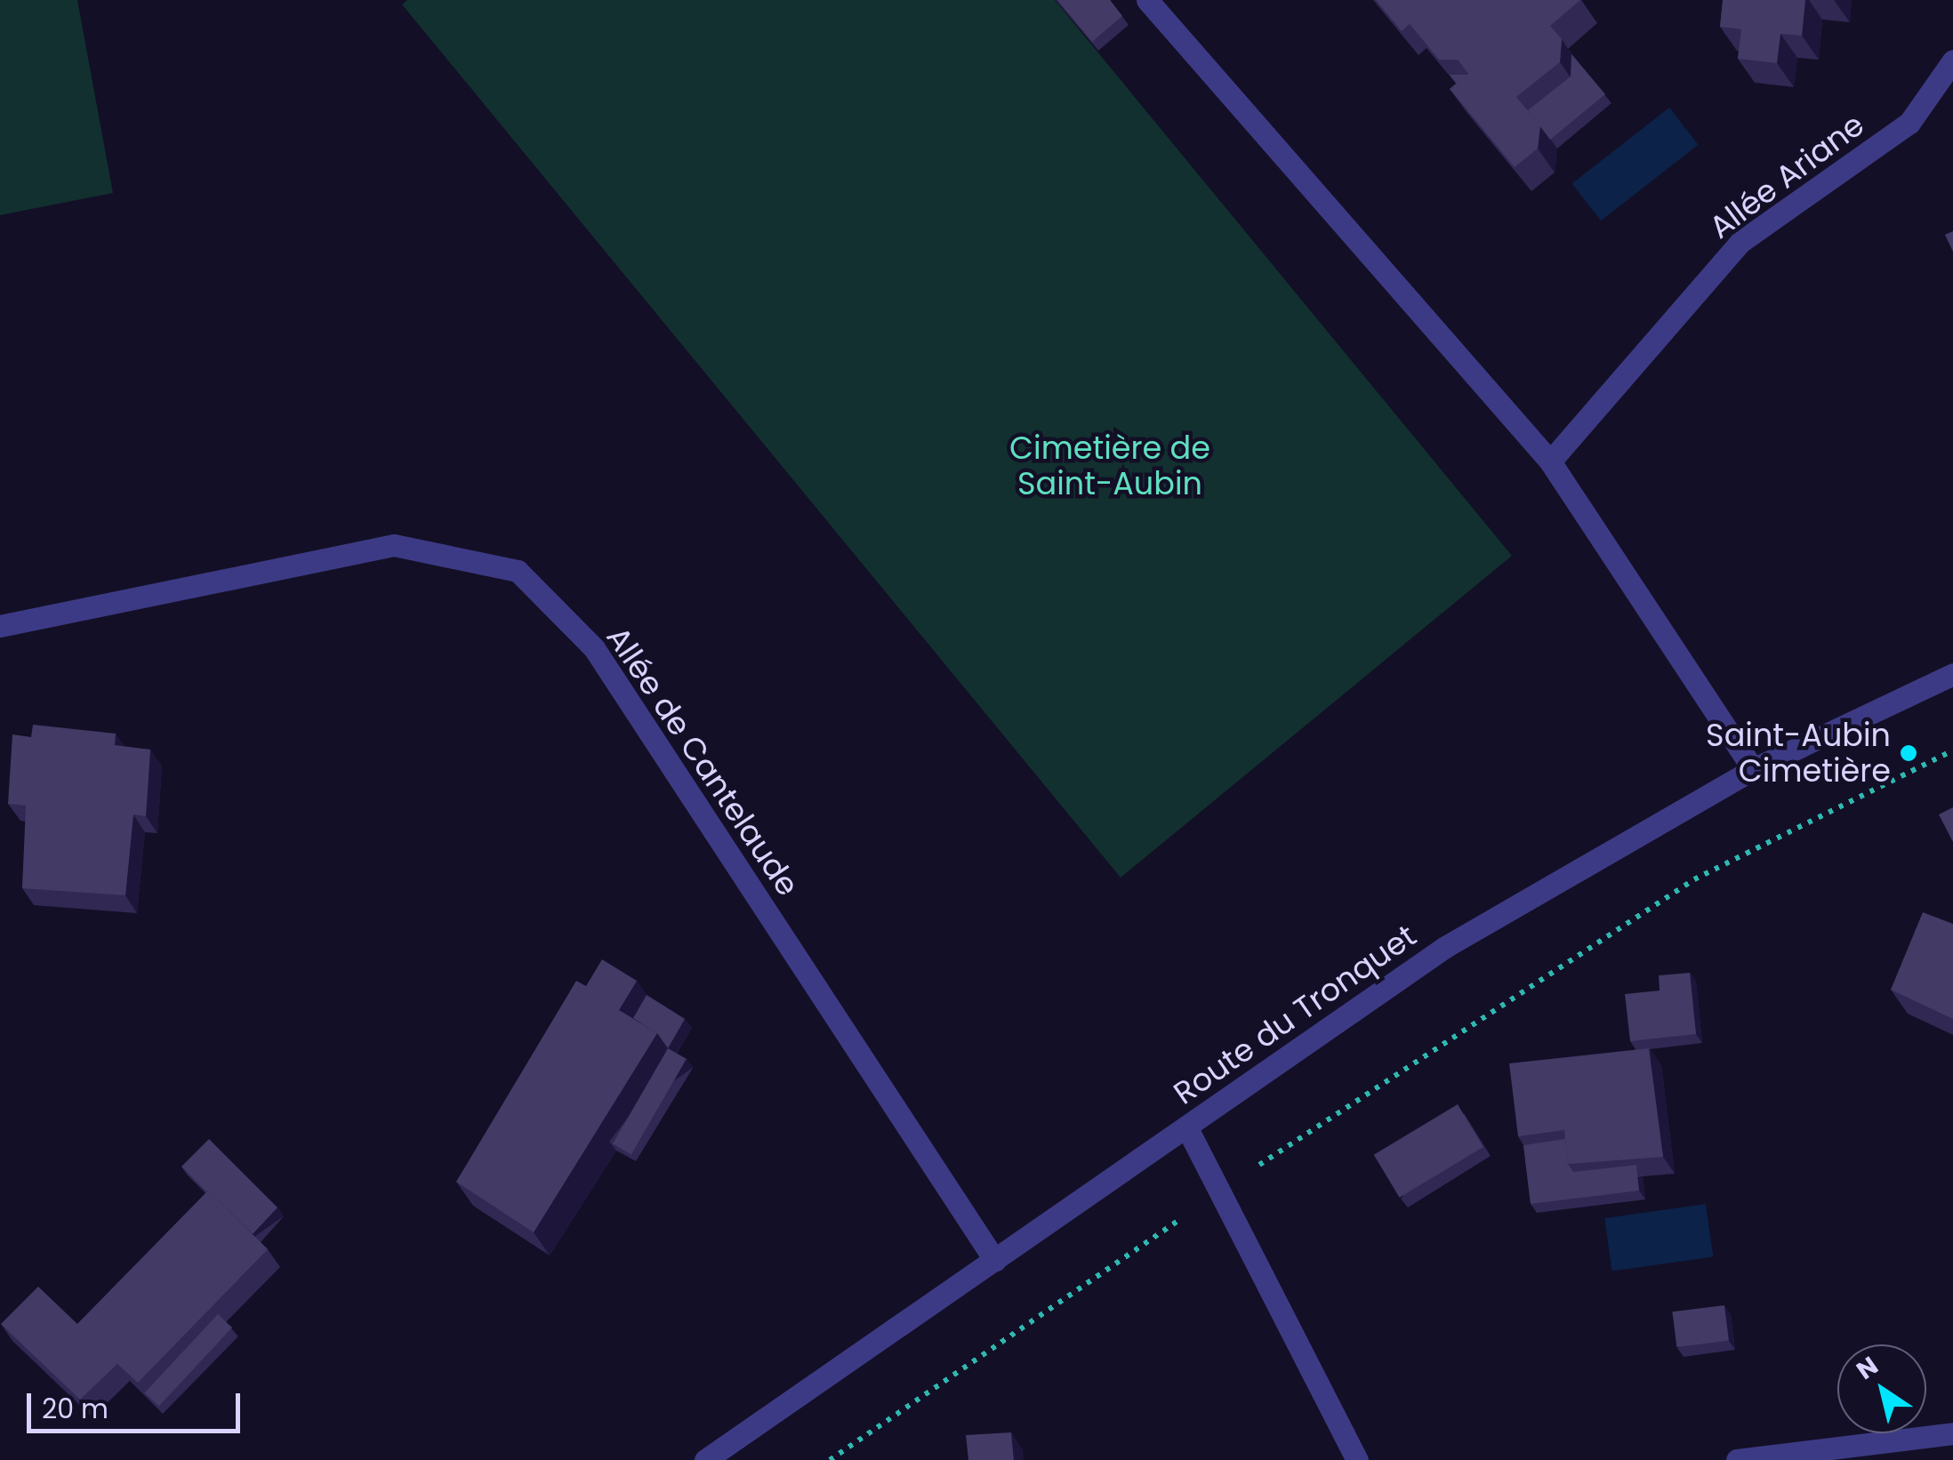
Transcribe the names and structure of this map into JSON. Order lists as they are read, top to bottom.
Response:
{
  "streets": {
    "street": ["Allée Ariane", "Allée de Cantelaude", "Route du Tronquet"]
  },
  "crossings": [
    ["Allée de Cantelaude", "Route du Tronquet"]
  ],
  "parks": ["Cimetière de Saint-Aubin"],
  "places": ["Saint-Aubin Cimetière"],
  "scale_bar": "20 m",
  "north": "top left"
}
